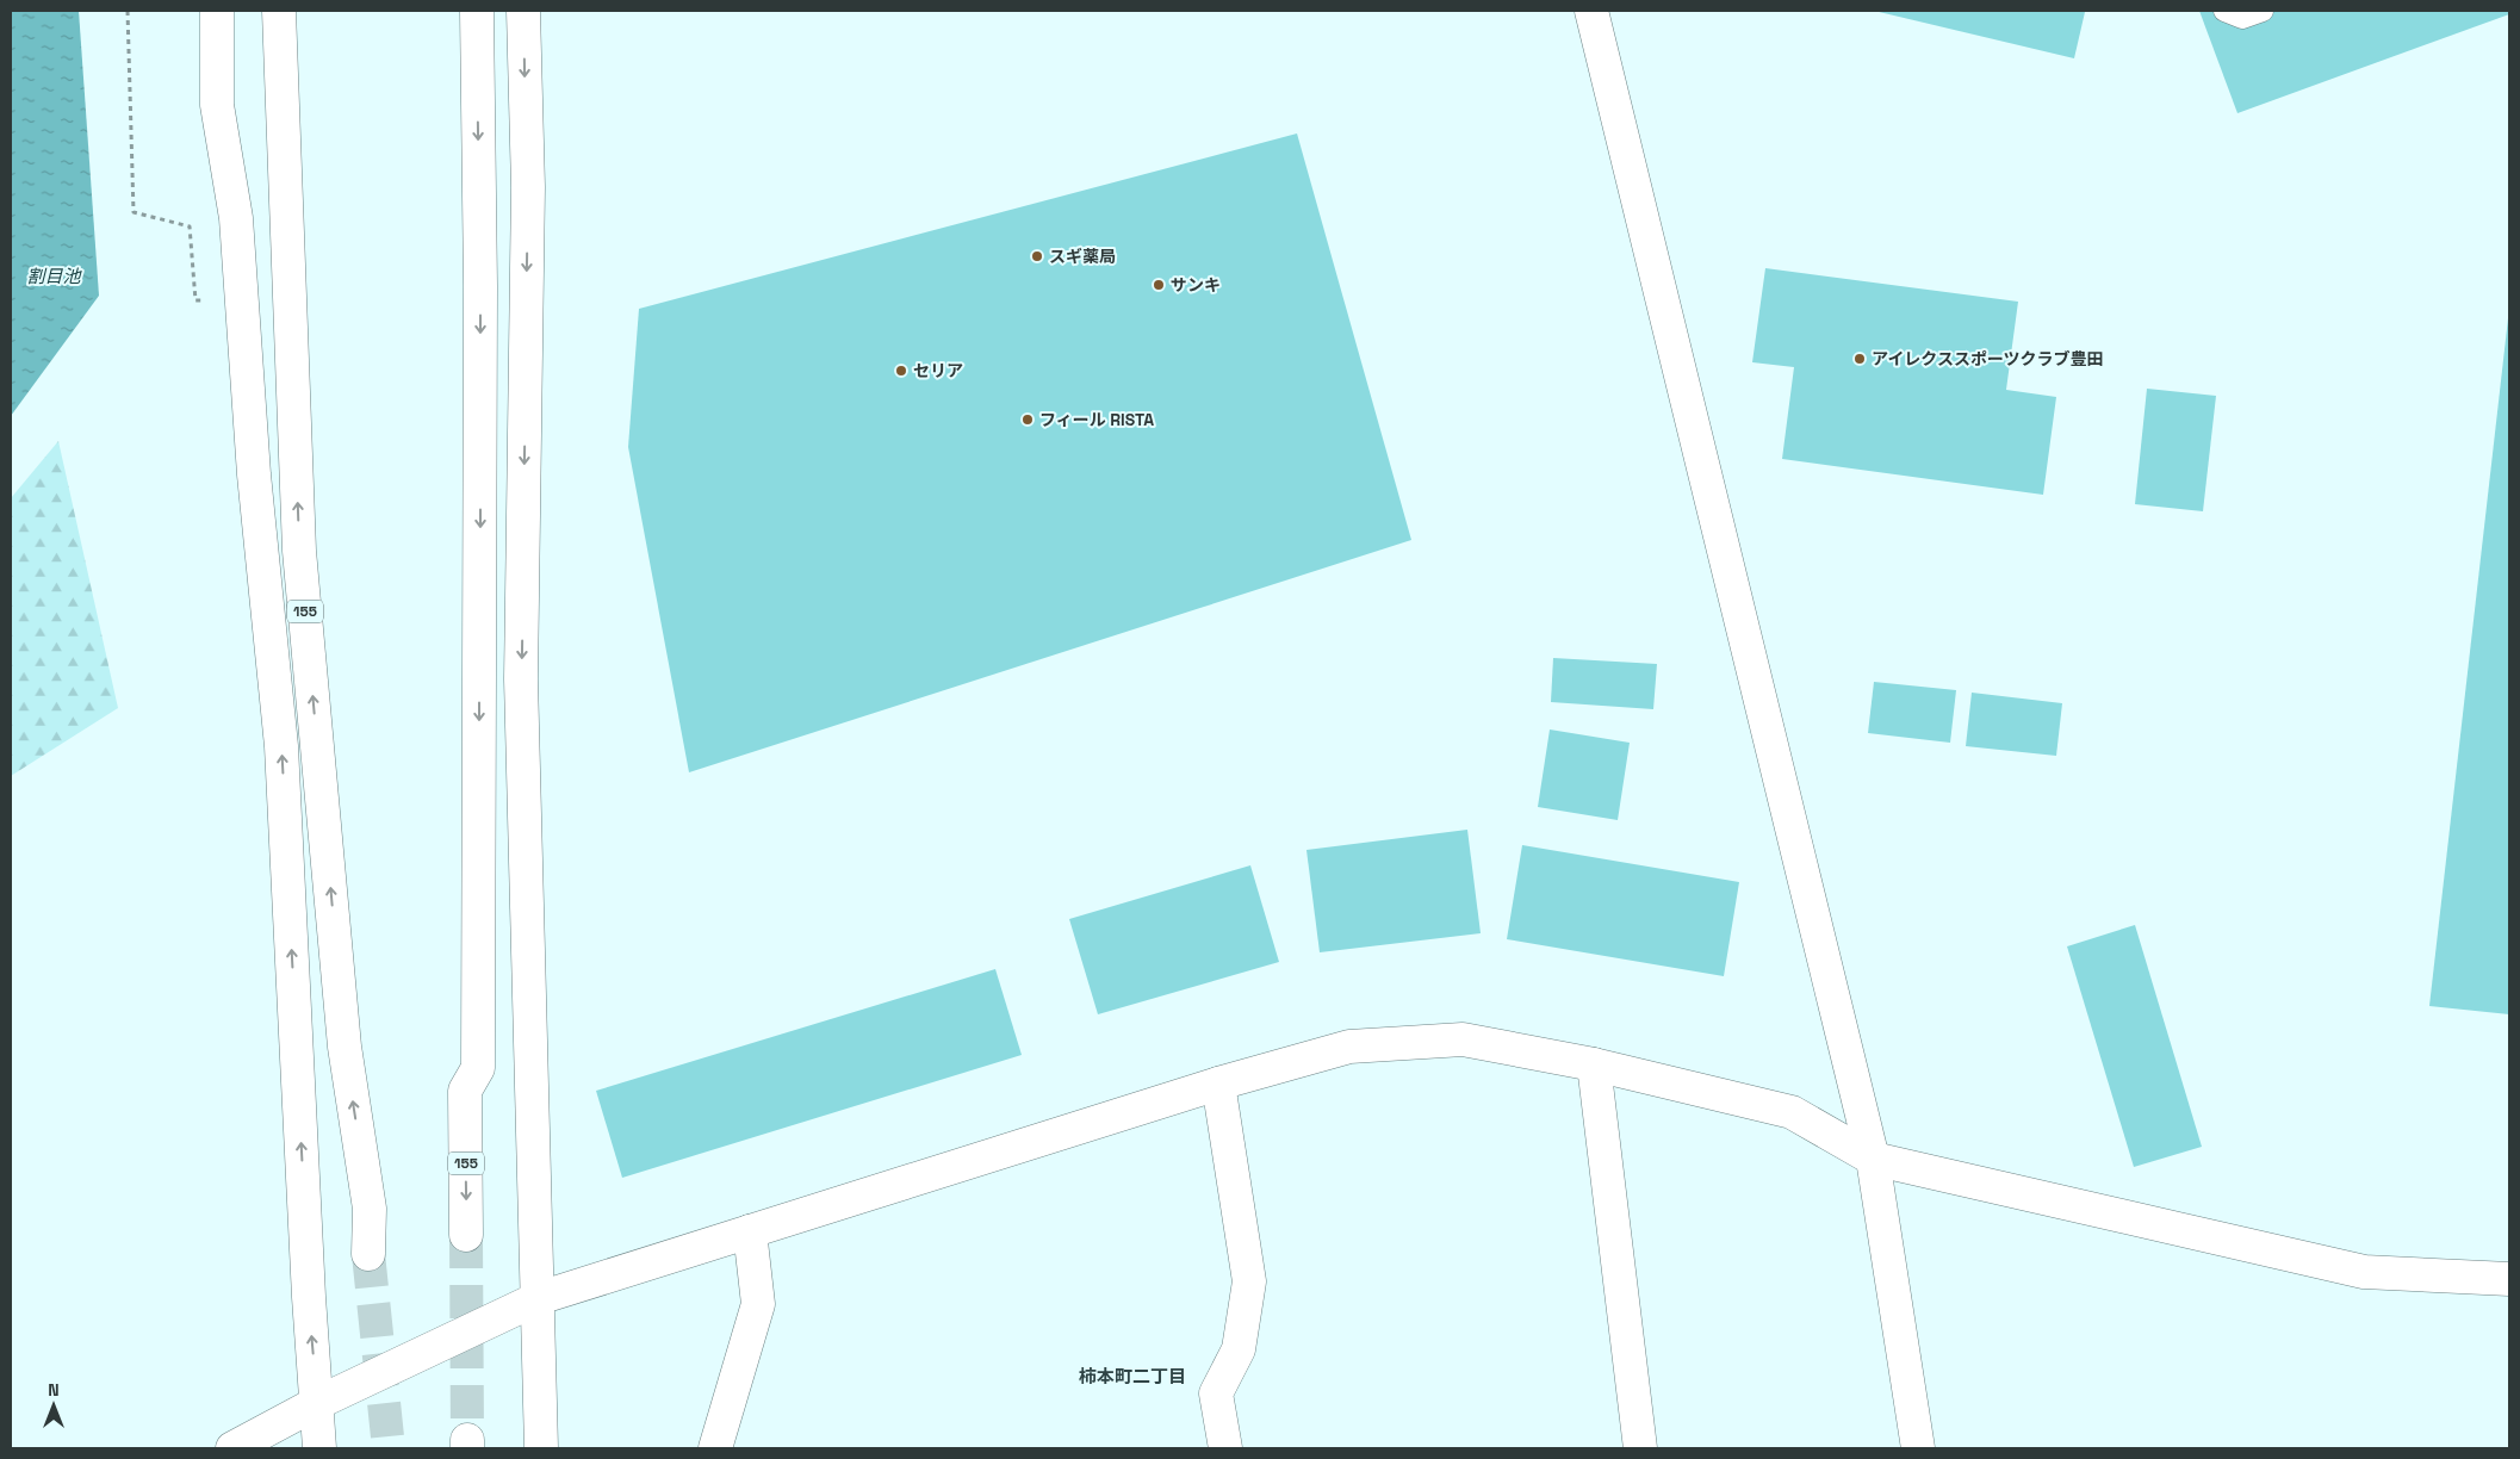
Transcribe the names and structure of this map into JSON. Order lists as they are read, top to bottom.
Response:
{
  "streets": {
    "main road": ["155"]
  },
  "districts": ["柿本町二丁目"],
  "water": ["割目池"],
  "places": [
    "スギ薬局",
    "サンキ",
    "アイレクススポーツクラブ豊田",
    "セリア",
    "フィール RISTA"
  ],
  "north": "top"
}
